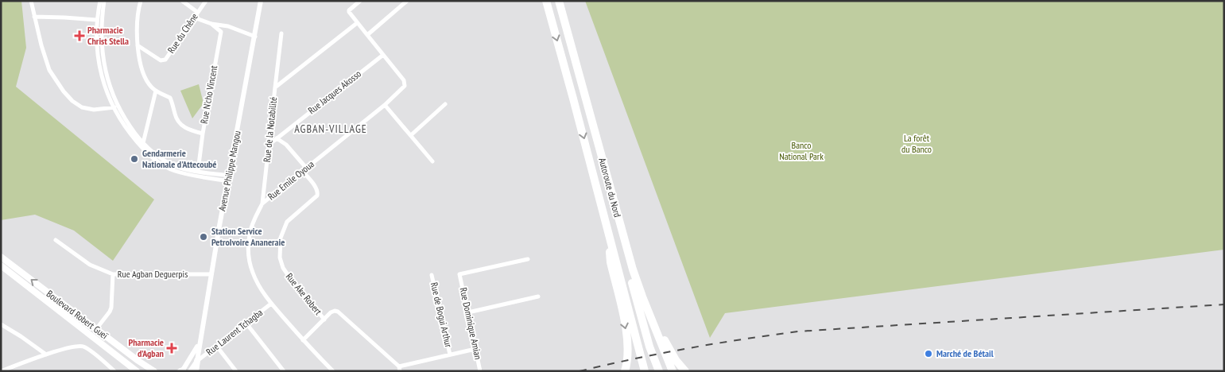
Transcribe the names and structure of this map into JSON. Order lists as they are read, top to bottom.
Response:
{
  "streets": {
    "highway": ["Autoroute du Nord"],
    "main road": ["Boulevard Robert Gueï"],
    "street": [
      "Rue du Chêne",
      "Rue Jacques Akosso",
      "Rue N'cho Vincent",
      "Rue de la Notabilité",
      "Avenue Philippe Mangou",
      "Rue Emile Oyoua",
      "Rue Agban Deguerpis",
      "Rue Ake Robert",
      "Rue de Bogui Arthur",
      "Rue Dominique Amian",
      "Rue Laurent Tchagba"
    ]
  },
  "crossings": [
    ["Rue Jacques Akosso", "Rue de la Notabilité"],
    ["Rue Jacques Akosso", "Rue Emile Oyoua"],
    ["Rue de la Notabilité", "Rue Emile Oyoua"],
    ["Avenue Philippe Mangou", "Rue Agban Deguerpis"],
    ["Avenue Philippe Mangou", "Rue Laurent Tchagba"],
    ["Rue Emile Oyoua", "Rue Ake Robert"],
    ["Rue Emile Oyoua", "Rue Laurent Tchagba"]
  ],
  "districts": ["AGBAN-VILLAGE"],
  "parks": ["La forêt du Banco", "Banco National Park"],
  "places": {
    "health": ["Pharmacie Christ Stella", "Pharmacie d’Agban"],
    "other": ["Gendarmerie Nationale d'Attecoubé", "Station Service PetroIvoire Ananeraie", "Marché de Bétail"]
  }
}
